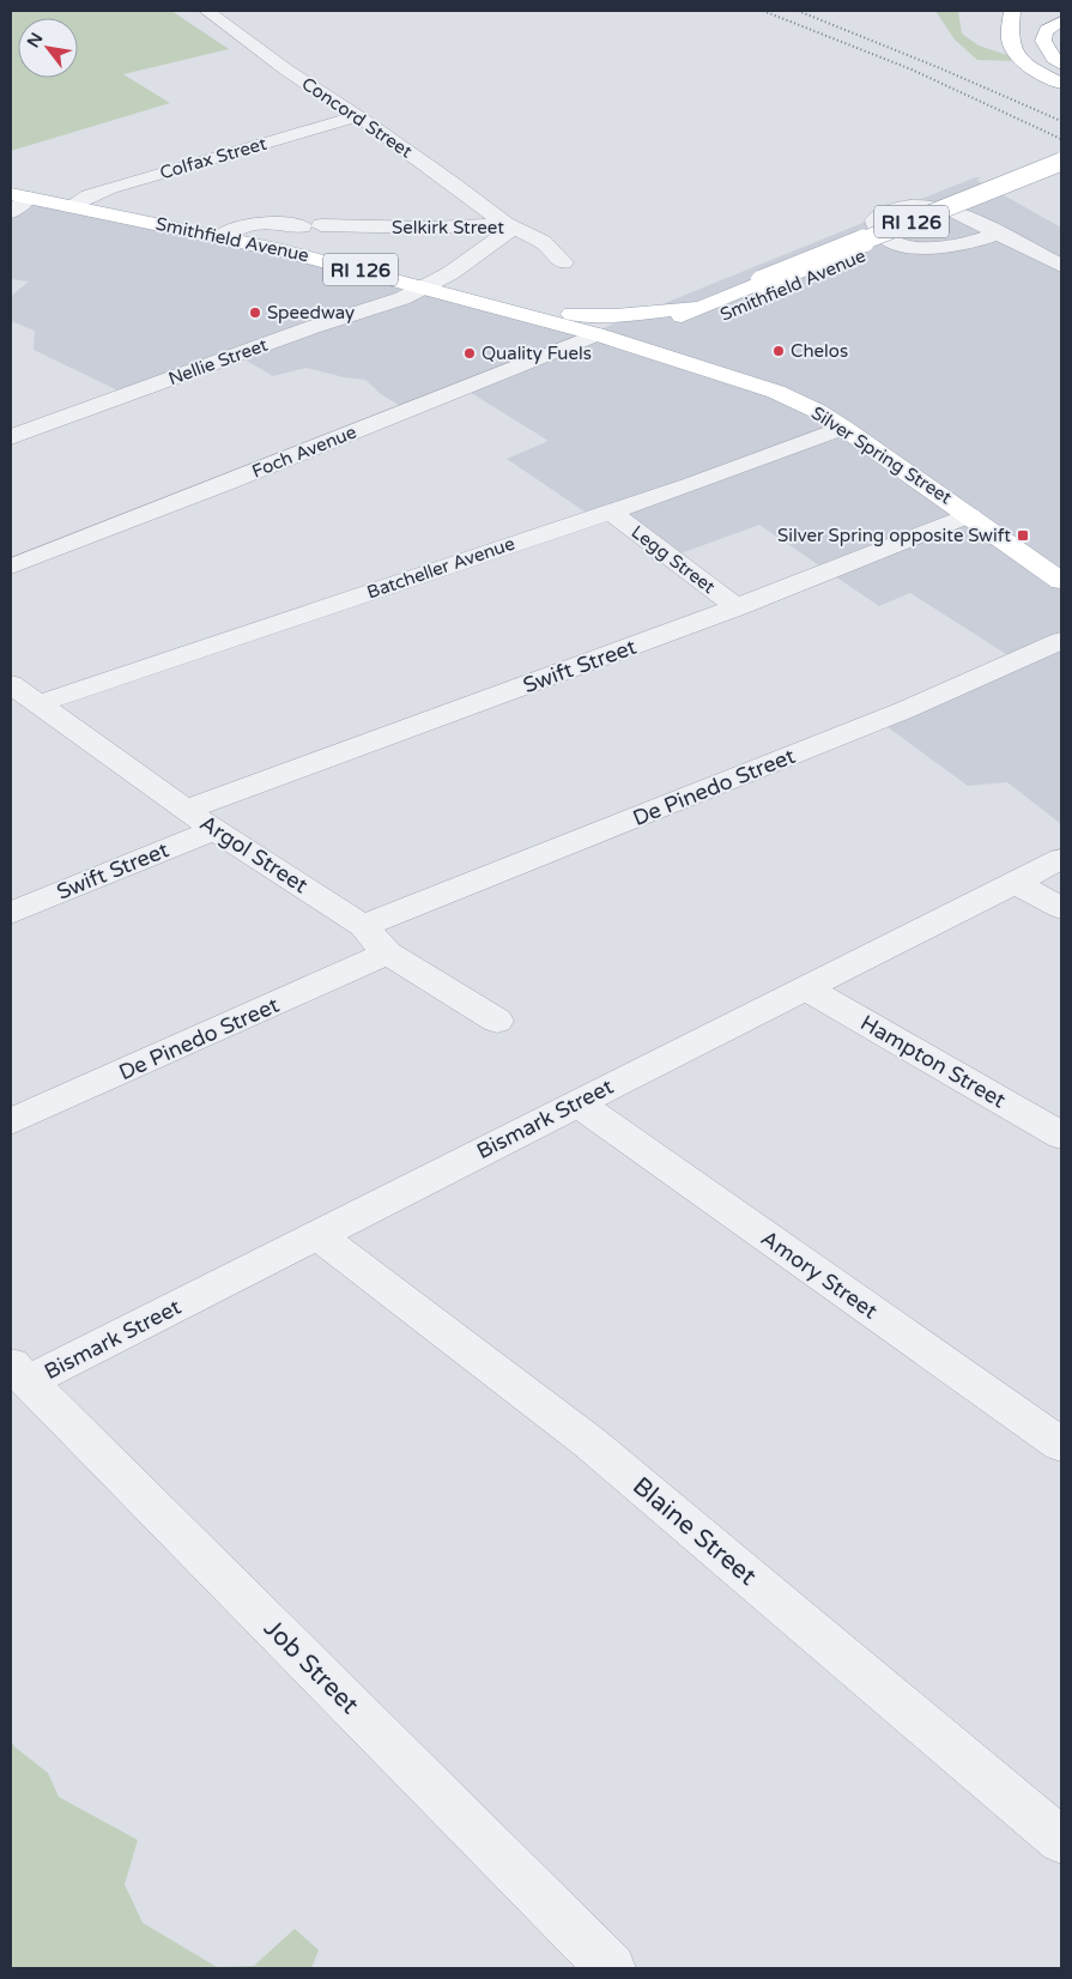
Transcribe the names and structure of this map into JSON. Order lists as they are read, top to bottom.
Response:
{
  "streets": {
    "main road": ["RI 126", "Smithfield Avenue", "Silver Spring Street"],
    "street": [
      "Concord Street",
      "Colfax Street",
      "Selkirk Street",
      "Nellie Street",
      "Foch Avenue",
      "Legg Street",
      "Batcheller Avenue",
      "Swift Street",
      "De Pinedo Street",
      "Argol Street",
      "Hampton Street",
      "Bismark Street",
      "Amory Street",
      "Blaine Street",
      "Job Street"
    ]
  },
  "crossings": [
    ["Concord Street", "Colfax Street"],
    ["Concord Street", "Selkirk Street"],
    ["Concord Street", "Nellie Street"],
    ["Colfax Street", "Smithfield Avenue"],
    ["Selkirk Street", "Smithfield Avenue"],
    ["Selkirk Street", "Nellie Street"],
    ["Smithfield Avenue", "Nellie Street"],
    ["Smithfield Avenue", "Foch Avenue"],
    ["Smithfield Avenue", "Silver Spring Street"],
    ["Silver Spring Street", "Batcheller Avenue"],
    ["Silver Spring Street", "Swift Street"],
    ["Legg Street", "Batcheller Avenue"],
    ["Legg Street", "Swift Street"],
    ["Batcheller Avenue", "Argol Street"],
    ["Swift Street", "Argol Street"],
    ["De Pinedo Street", "Argol Street"],
    ["Hampton Street", "Bismark Street"],
    ["Bismark Street", "Amory Street"],
    ["Bismark Street", "Blaine Street"],
    ["Bismark Street", "Job Street"]
  ],
  "places": {
    "other": ["Speedway", "Chelos", "Quality Fuels"],
    "transit": ["Silver Spring opposite Swift"]
  },
  "north": "top left"
}
